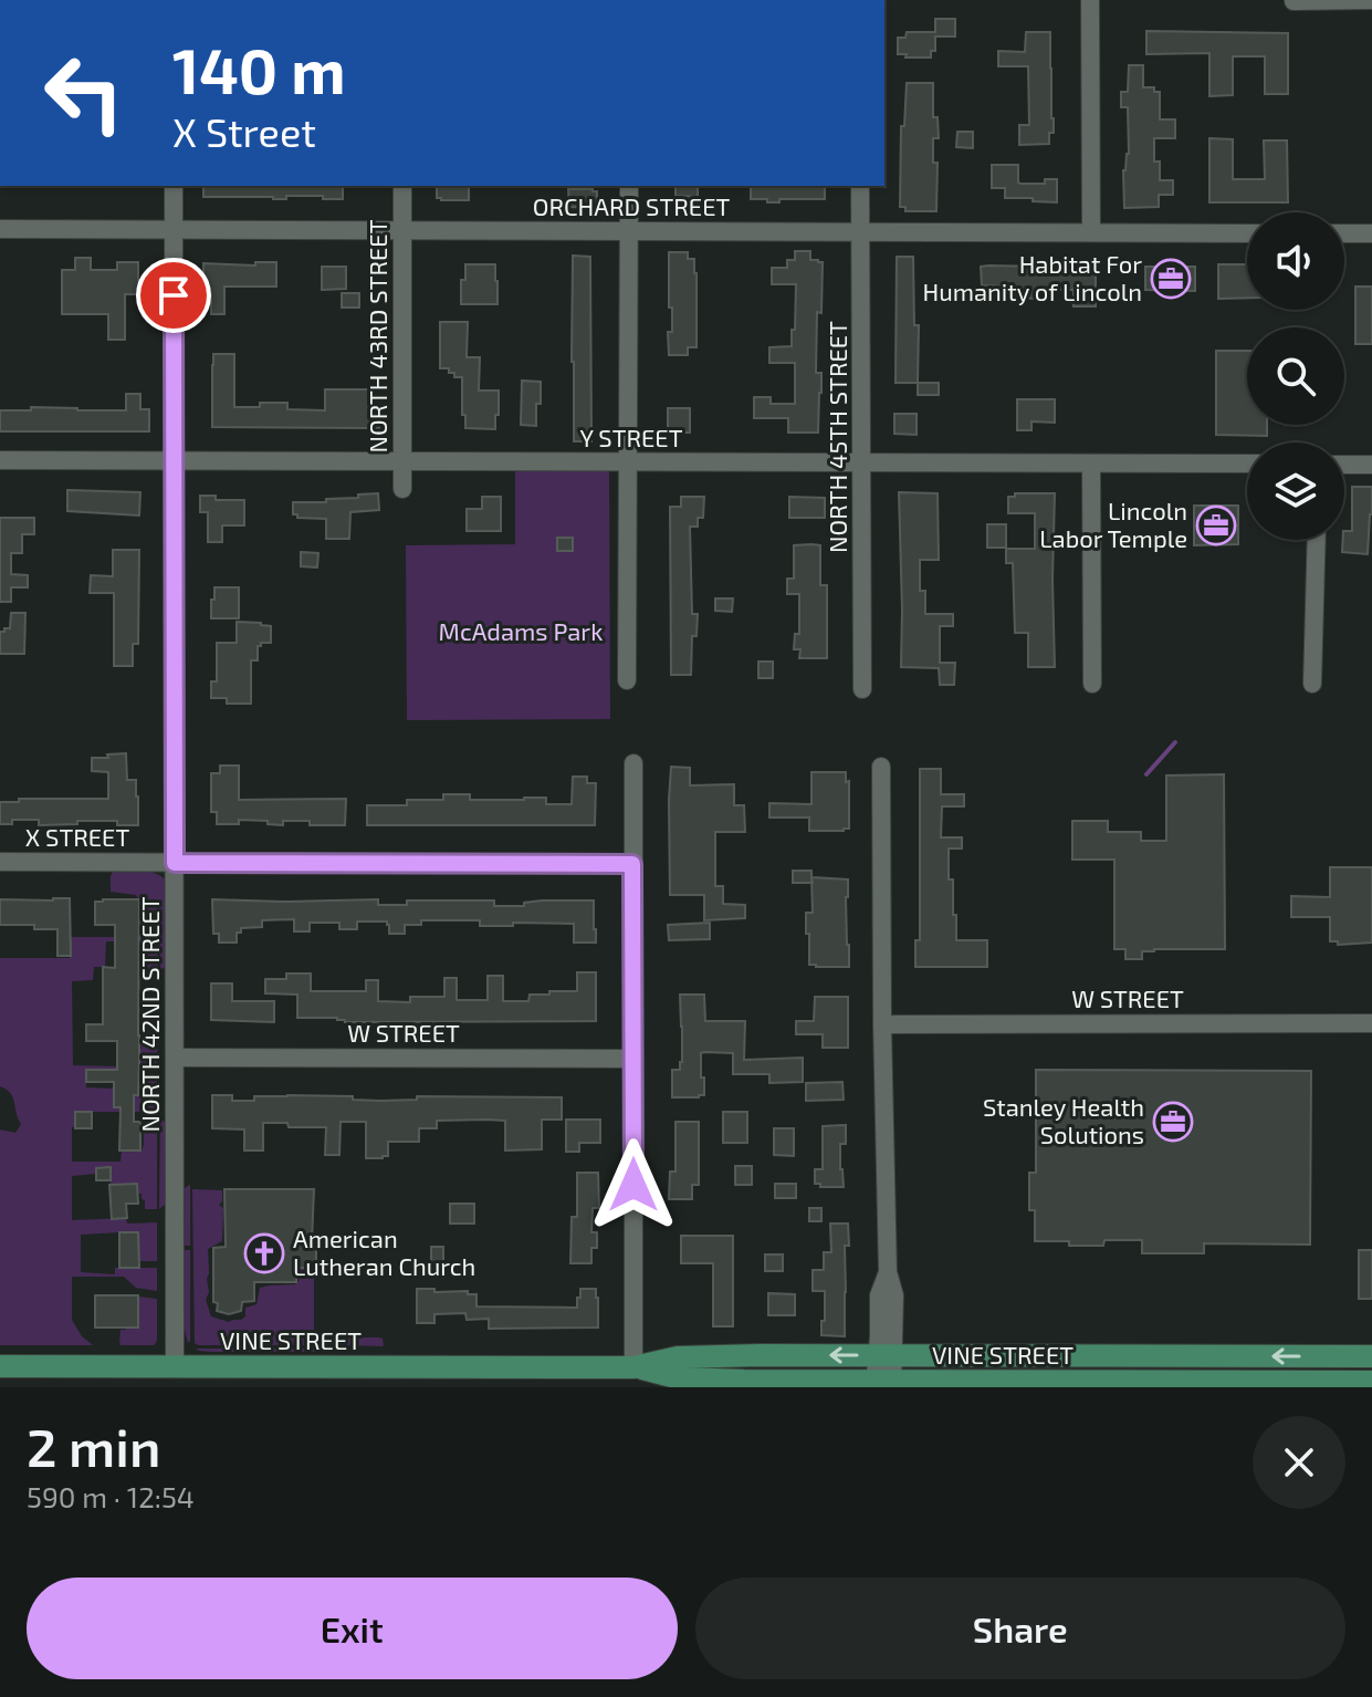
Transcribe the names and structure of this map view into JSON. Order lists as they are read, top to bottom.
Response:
{
  "streets": {
    "main road": ["VINE STREET"],
    "street": [
      "ORCHARD STREET",
      "NORTH 43RD STREET",
      "NORTH 45TH STREET",
      "Y STREET",
      "X STREET",
      "W STREET",
      "NORTH 42ND STREET"
    ]
  },
  "crossings": [
    ["ORCHARD STREET", "NORTH 43RD STREET"],
    ["ORCHARD STREET", "NORTH 45TH STREET"],
    ["ORCHARD STREET", "NORTH 42ND STREET"],
    ["NORTH 43RD STREET", "Y STREET"],
    ["NORTH 45TH STREET", "Y STREET"],
    ["Y STREET", "NORTH 42ND STREET"],
    ["X STREET", "NORTH 42ND STREET"],
    ["W STREET", "NORTH 42ND STREET"],
    ["NORTH 42ND STREET", "VINE STREET"]
  ],
  "parks": ["McAdams Park"],
  "places": {
    "office": ["Habitat For Humanity of Lincoln", "Lincoln Labor Temple", "Stanley Health Solutions"],
    "church": ["American Lutheran Church"]
  },
  "page": {
    "turn": ["140 m", "X Street"],
    "heading": ["2 min", "590 m · 12:54"],
    "buttons": ["Exit", "Share"]
  }
}
